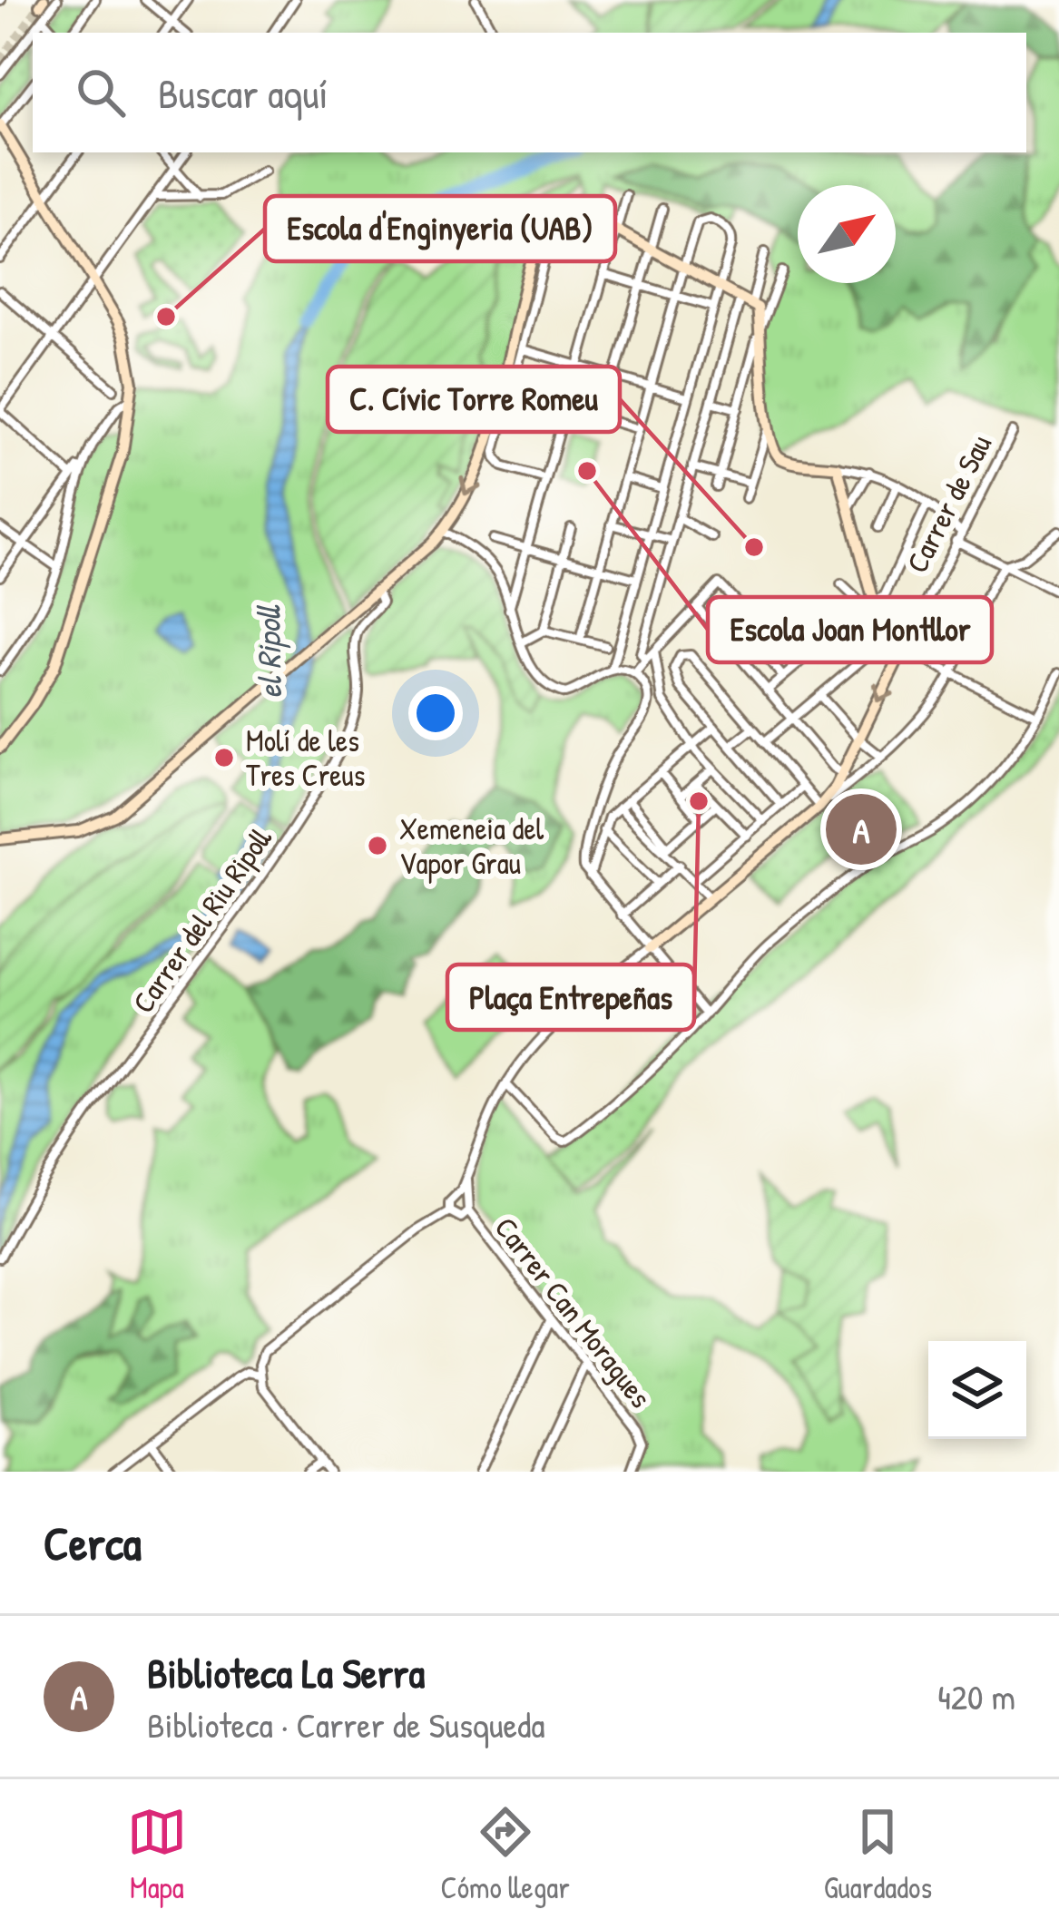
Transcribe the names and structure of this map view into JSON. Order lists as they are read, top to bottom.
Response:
{
  "streets": {
    "street": ["Carrer de Sau", "Carrer del Riu Ripoll", "Carrer Can Moragues"]
  },
  "water": ["el Ripoll"],
  "places": [
    "Escola d'Enginyeria (UAB)",
    "Escola Joan Montllor",
    "C. Cívic Torre Romeu",
    "Molí de les Tres Creus",
    "Plaça Entrepeñas",
    "Xemeneia del Vapor Grau"
  ],
  "north": "top right",
  "page": {
    "search": "Buscar aquí",
    "pins": "A",
    "heading": "Cerca",
    "list": [
      {
        "mark": "A",
        "name": "Biblioteca La Serra",
        "note": "Biblioteca · Carrer de Susqueda",
        "value": "420 m"
      }
    ],
    "nav": ["Mapa", "Cómo llegar", "Guardados"]
  }
}
